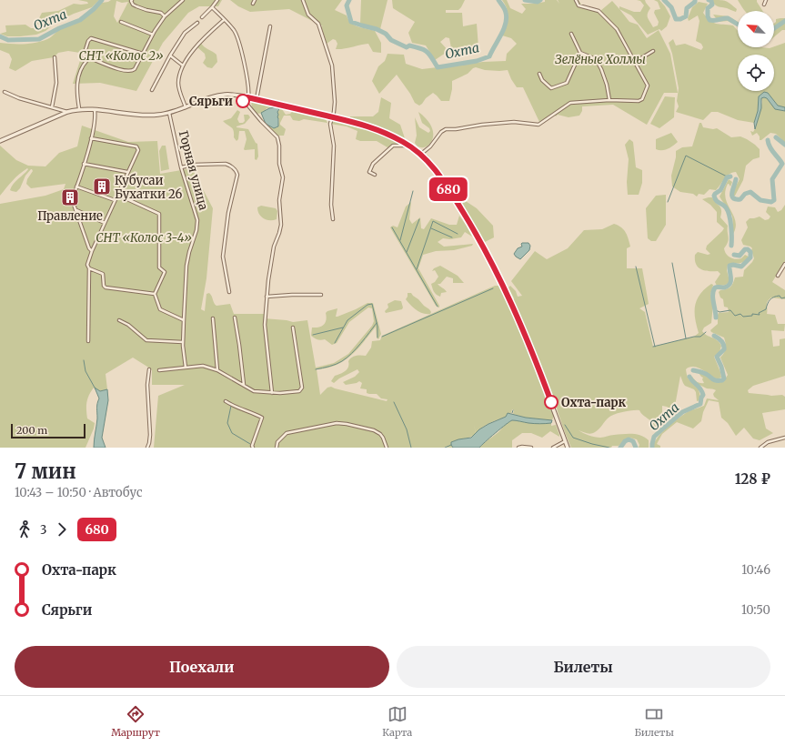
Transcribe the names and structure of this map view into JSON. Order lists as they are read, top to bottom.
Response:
{
  "streets": {
    "street": ["Горная улица"]
  },
  "water": ["Охта"],
  "parks": ["СНТ «Колос 2»", "Зелёные Холмы", "СНТ «Колос 3-4»"],
  "places": {
    "other": ["Сярьги", "Охта-парк"],
    "building": ["Кубусаи Бухатки 26", "Правление"]
  },
  "lines": ["bus line 680"],
  "scale_bar": "200 m",
  "north": "top left",
  "page": {
    "on_map": "680",
    "scale": "200 m",
    "heading": ["7 мин", "10:43 – 10:50 · Автобус", "128 ₽"],
    "legs": ["3", "680"],
    "list": [
      {
        "name": "Охта-парк",
        "value": "10:46"
      },
      {
        "name": "Сярьги",
        "value": "10:50"
      }
    ],
    "buttons": ["Поехали", "Билеты"],
    "tabs": ["Маршрут", "Карта", "Билеты"]
  }
}
